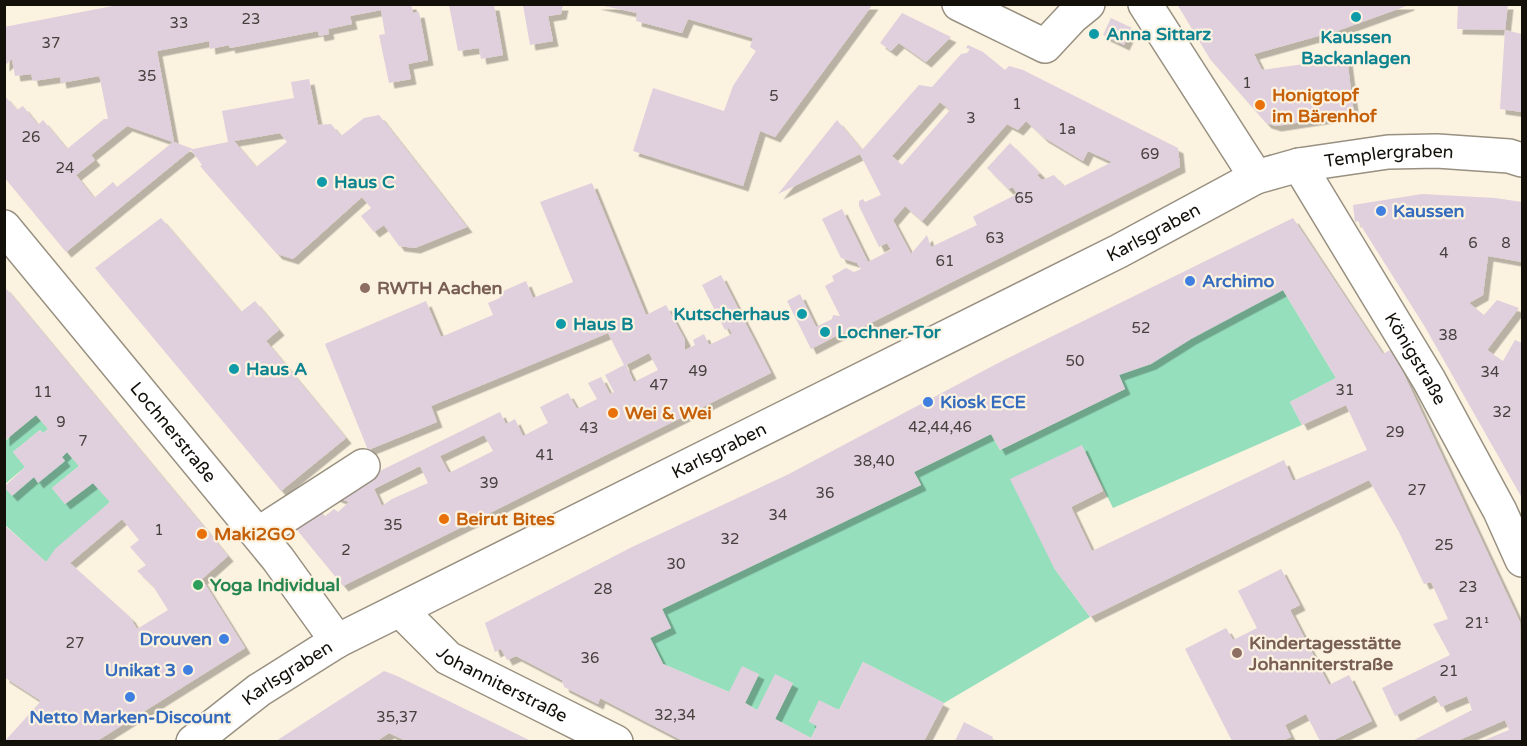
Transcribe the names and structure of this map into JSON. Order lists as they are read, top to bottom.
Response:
{
  "streets": {
    "street": [
      "Templergraben",
      "Karlsgraben",
      "Königstraße",
      "Lochnerstraße",
      "Johanniterstraße"
    ]
  },
  "crossings": [
    ["Templergraben", "Karlsgraben"],
    ["Templergraben", "Königstraße"],
    ["Karlsgraben", "Lochnerstraße"],
    ["Karlsgraben", "Johanniterstraße"]
  ],
  "places": [
    "Kaussen Backanlagen",
    "Anna Sittarz",
    "Honigtopf im Bärenhof",
    "Haus C",
    "Kaussen",
    "Archimo",
    "RWTH Aachen",
    "Kutscherhaus",
    "Haus B",
    "Lochner-Tor",
    "Haus A",
    "Kiosk ECE",
    "Wei & Wei",
    "Beirut Bites",
    "Maki2GO",
    "Yoga Individual",
    "Drouven",
    "Kindertagesstätte Johanniterstraße",
    "Unikat 3",
    "Netto Marken-Discount"
  ],
  "house_numbers": [
    "23",
    "33",
    "37",
    "35",
    "1",
    "5",
    "1",
    "3",
    "1a",
    "26",
    "69",
    "24",
    "65",
    "63",
    "6",
    "8",
    "4",
    "61",
    "52",
    "38",
    "50",
    "49",
    "34",
    "47",
    "31",
    "11",
    "32",
    "9",
    "42,44,46",
    "43",
    "29",
    "7",
    "41",
    "38,40",
    "39",
    "27",
    "36",
    "34",
    "35",
    "1",
    "32",
    "25",
    "2",
    "30",
    "23",
    "28",
    "21¹",
    "27",
    "36",
    "21",
    "32,34",
    "35,37"
  ]
}
